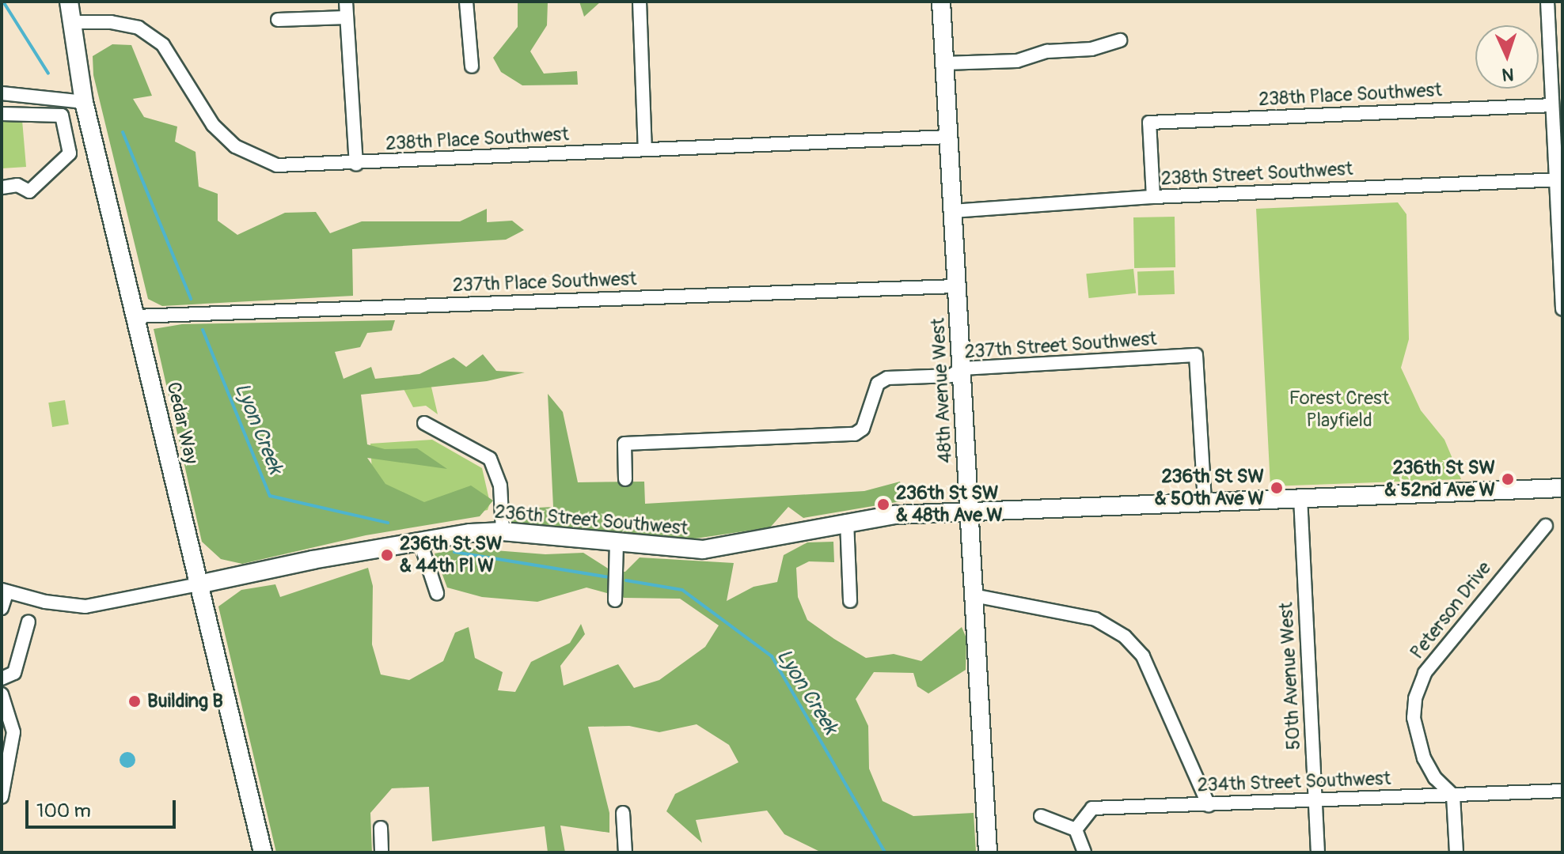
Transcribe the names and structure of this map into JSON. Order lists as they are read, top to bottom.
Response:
{
  "streets": {
    "main road": ["48th Avenue West", "Cedar Way", "236th Street Southwest"],
    "street": [
      "238th Place Southwest",
      "238th Street Southwest",
      "237th Place Southwest",
      "237th Street Southwest",
      "Peterson Drive",
      "50th Avenue West",
      "234th Street Southwest"
    ]
  },
  "crossings": [
    ["238th Place Southwest", "238th Street Southwest"],
    ["238th Place Southwest", "48th Avenue West"],
    ["238th Place Southwest", "Cedar Way"],
    ["238th Street Southwest", "48th Avenue West"],
    ["237th Place Southwest", "48th Avenue West"],
    ["237th Place Southwest", "Cedar Way"],
    ["237th Street Southwest", "48th Avenue West"],
    ["237th Street Southwest", "236th Street Southwest"],
    ["48th Avenue West", "236th Street Southwest"],
    ["Cedar Way", "236th Street Southwest"],
    ["236th Street Southwest", "50th Avenue West"],
    ["Peterson Drive", "234th Street Southwest"],
    ["50th Avenue West", "234th Street Southwest"]
  ],
  "water": ["Lyon Creek"],
  "parks": ["Forest Crest Playfield"],
  "places": [
    "236th St SW & 52nd Ave W",
    "236th St SW & 50th Ave W",
    "236th St SW & 48th Ave W",
    "236th St SW & 44th Pl W",
    "Building B"
  ],
  "scale_bar": "100 m",
  "north": "bottom"
}
